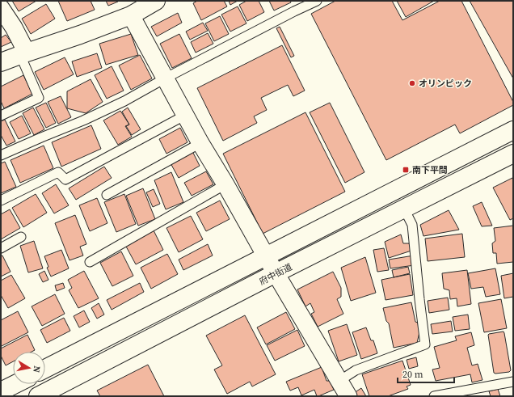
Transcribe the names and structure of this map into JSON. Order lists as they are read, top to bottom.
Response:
{
  "streets": {
    "main road": ["府中街道"]
  },
  "places": {
    "other": ["オリンピック"],
    "transit": ["南下平間"]
  },
  "scale_bar": "20 m",
  "north": "right"
}
